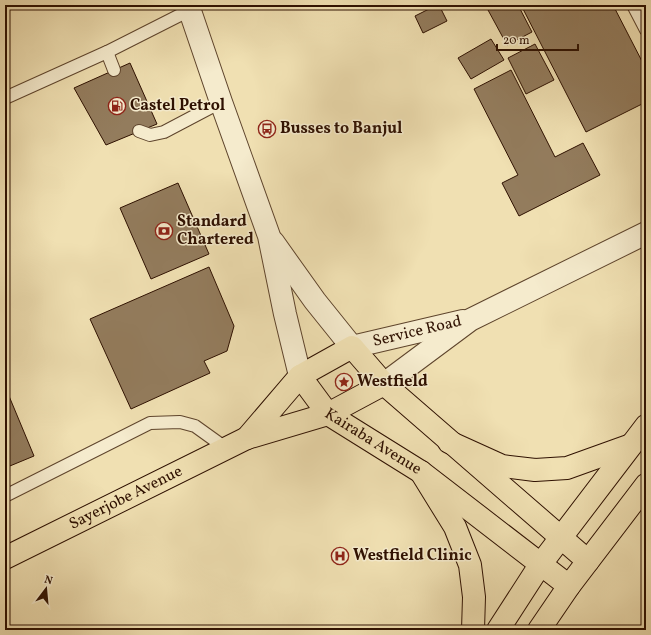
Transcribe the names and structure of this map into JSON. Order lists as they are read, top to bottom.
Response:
{
  "streets": {
    "main road": ["Kairaba Avenue", "Sayerjobe Avenue"],
    "street": ["Service Road"]
  },
  "crossings": [
    ["Service Road", "Kairaba Avenue"],
    ["Service Road", "Sayerjobe Avenue"],
    ["Kairaba Avenue", "Sayerjobe Avenue"]
  ],
  "places": {
    "fuel station": ["Castel Petrol"],
    "bus stop": ["Busses to Banjul"],
    "bank": ["Standard Chartered"],
    "place": ["Westfield"],
    "hospital": ["Westfield Clinic"]
  },
  "scale_bar": "20 m",
  "north": "top"
}
